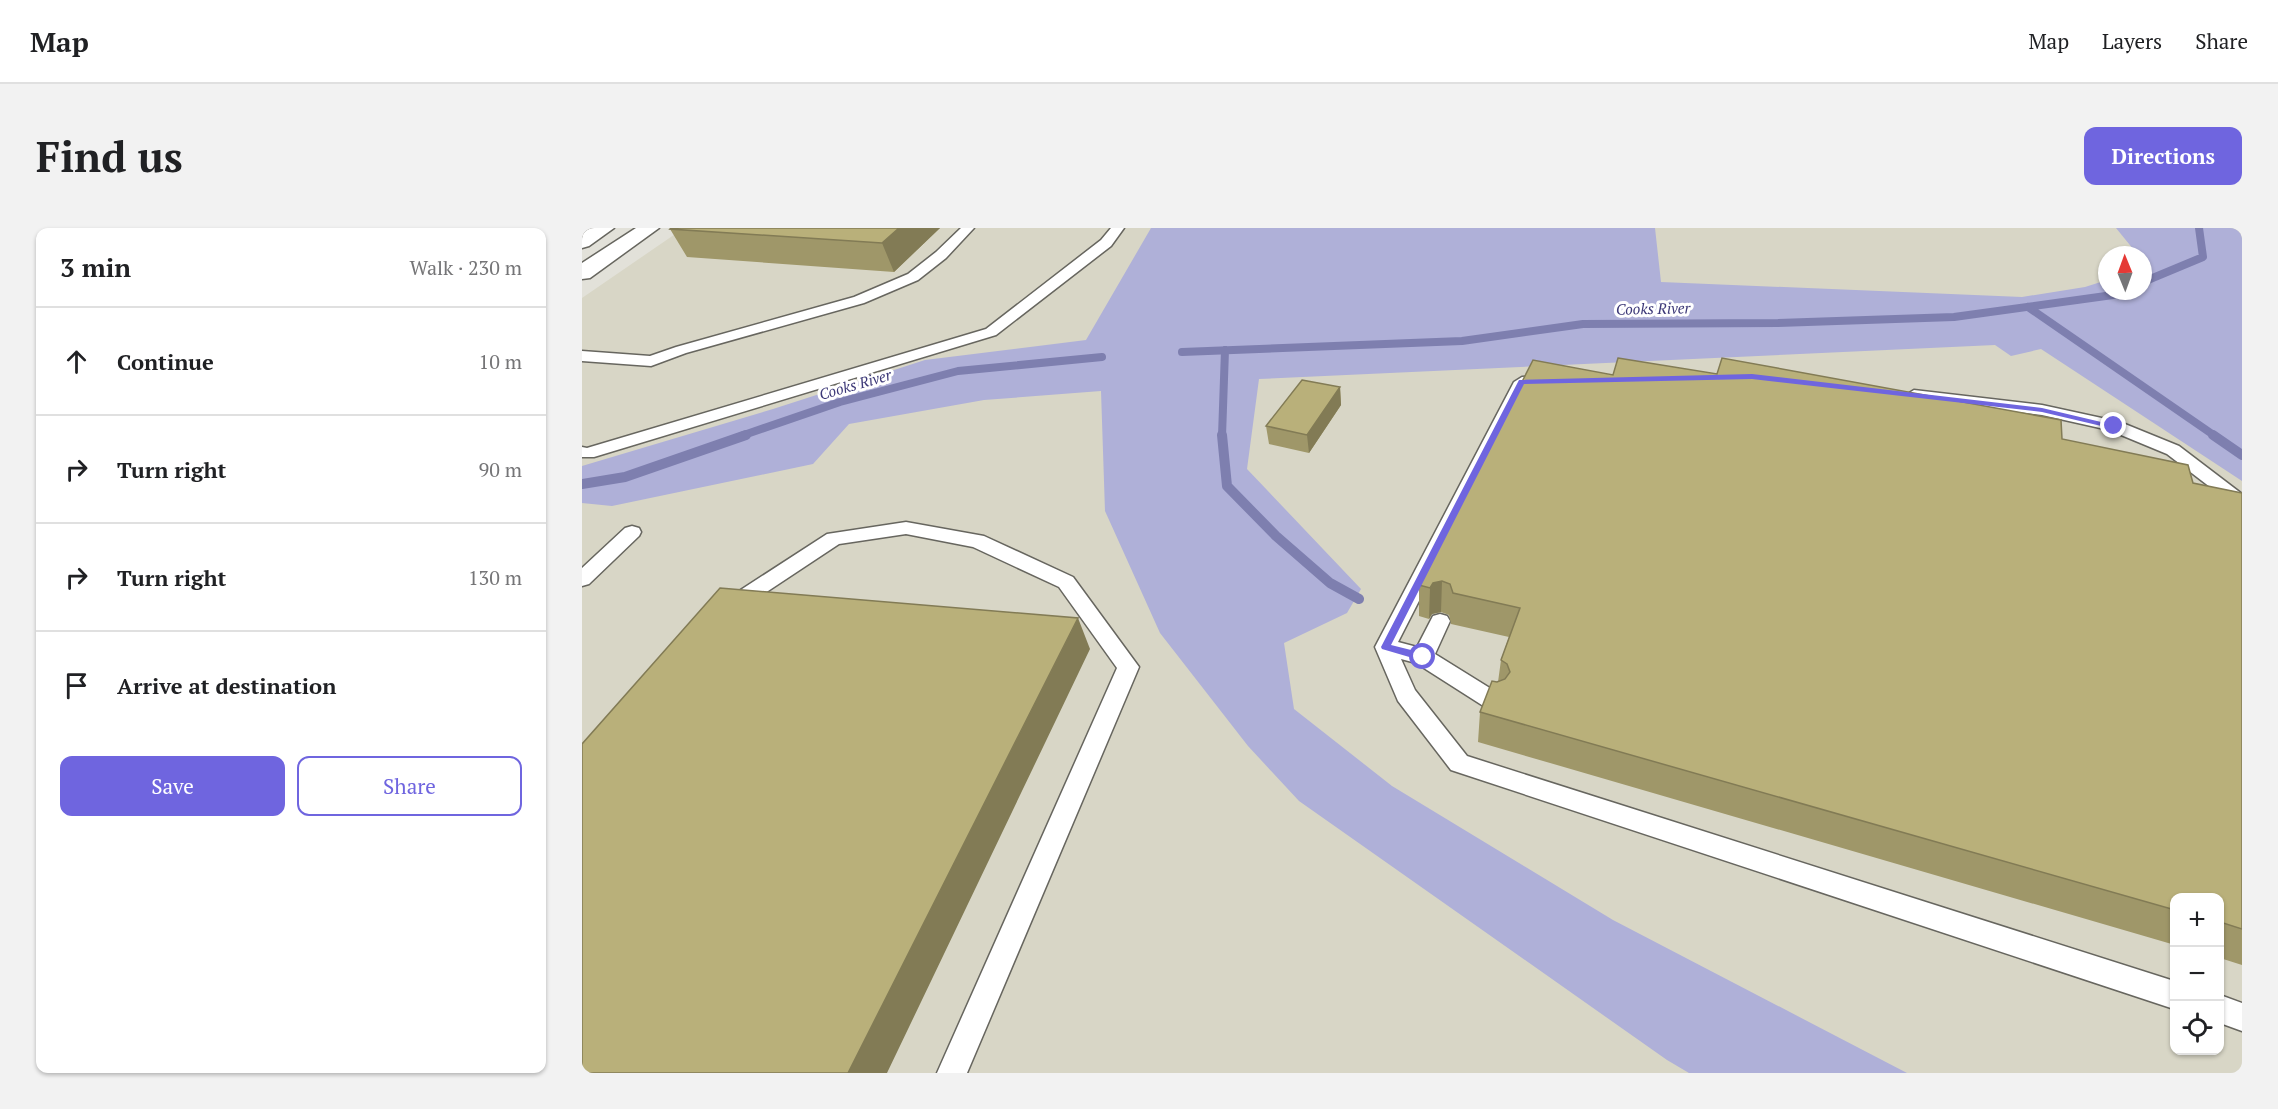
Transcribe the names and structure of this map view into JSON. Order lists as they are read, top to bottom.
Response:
{
  "water": ["Cooks River"],
  "north": "top",
  "page": {
    "header": "Map",
    "nav": ["Map", "Layers", "Share"],
    "buttons": [
      "Directions",
      ["Save", "Share"]
    ],
    "title": "Find us",
    "heading": ["3 min", "Walk · 230 m"],
    "list": [
      ["Continue", "10 m"],
      ["Turn right", "90 m"],
      ["Turn right", "130 m"],
      "Arrive at destination"
    ],
    "map_buttons": ["+", "−"]
  }
}
